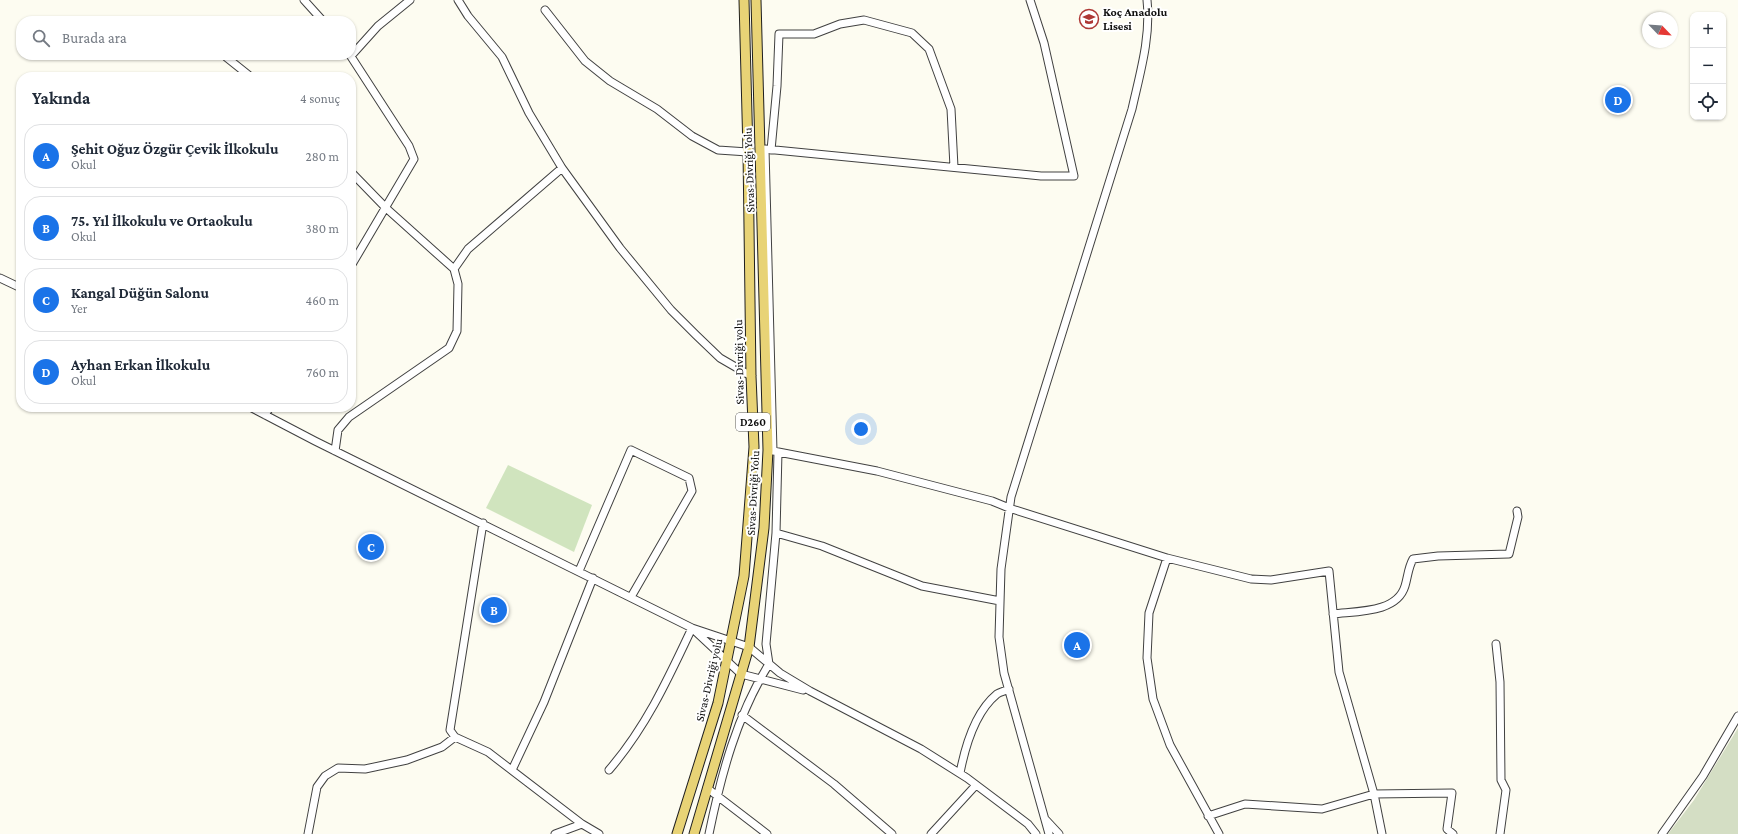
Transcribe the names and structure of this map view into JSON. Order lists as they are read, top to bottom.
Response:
{
  "streets": {
    "main road": ["Sivas-Divriği Yolu", "Sivas-Divriği yolu", "D260"]
  },
  "places": {
    "school or university": ["Koç Anadolu Lisesi"]
  },
  "north": "bottom right",
  "page": {
    "map_buttons": ["+", "−"],
    "search": "Burada ara",
    "heading": ["Yakında", "4 sonuç"],
    "pins": [
      "D",
      "C",
      "B",
      "A"
    ],
    "list": [
      {
        "mark": "A",
        "name": "Şehit Oğuz Özgür Çevik İlkokulu",
        "note": "Okul",
        "value": "280 m"
      },
      {
        "mark": "B",
        "name": "75. Yıl İlkokulu ve Ortaokulu",
        "note": "Okul",
        "value": "380 m"
      },
      {
        "mark": "C",
        "name": "Kangal Düğün Salonu",
        "note": "Yer",
        "value": "460 m"
      },
      {
        "mark": "D",
        "name": "Ayhan Erkan İlkokulu",
        "note": "Okul",
        "value": "760 m"
      }
    ]
  }
}
